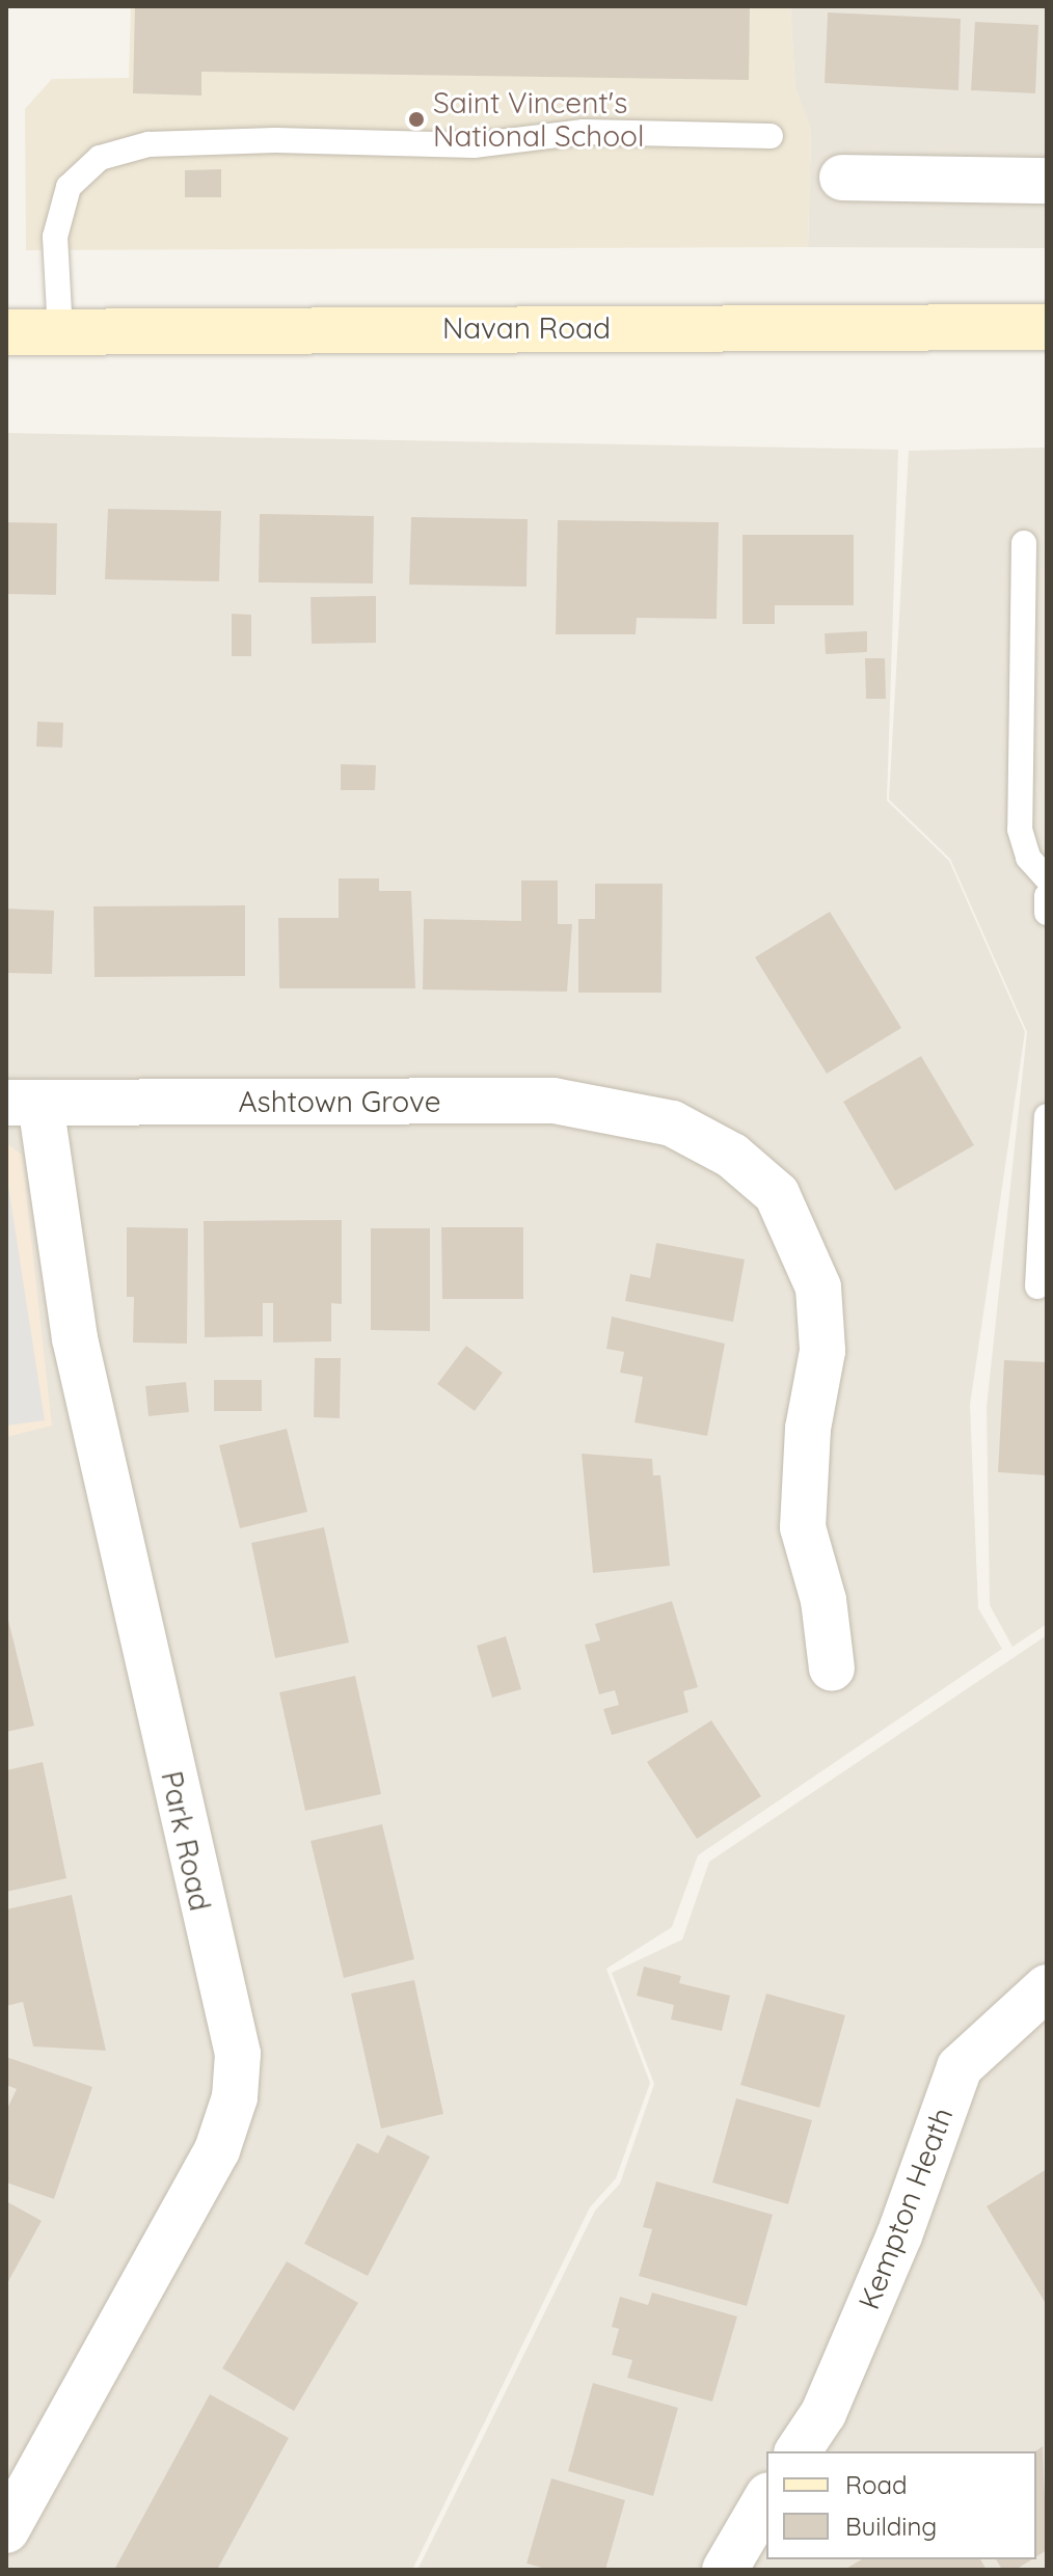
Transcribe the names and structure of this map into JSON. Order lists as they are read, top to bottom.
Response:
{
  "streets": {
    "main road": ["Navan Road"],
    "street": ["Ashtown Grove", "Park Road", "Kempton Heath"]
  },
  "crossings": [
    ["Ashtown Grove", "Park Road"]
  ],
  "places": ["Saint Vincent's National School"],
  "legend": ["Road", "Building"]
}
